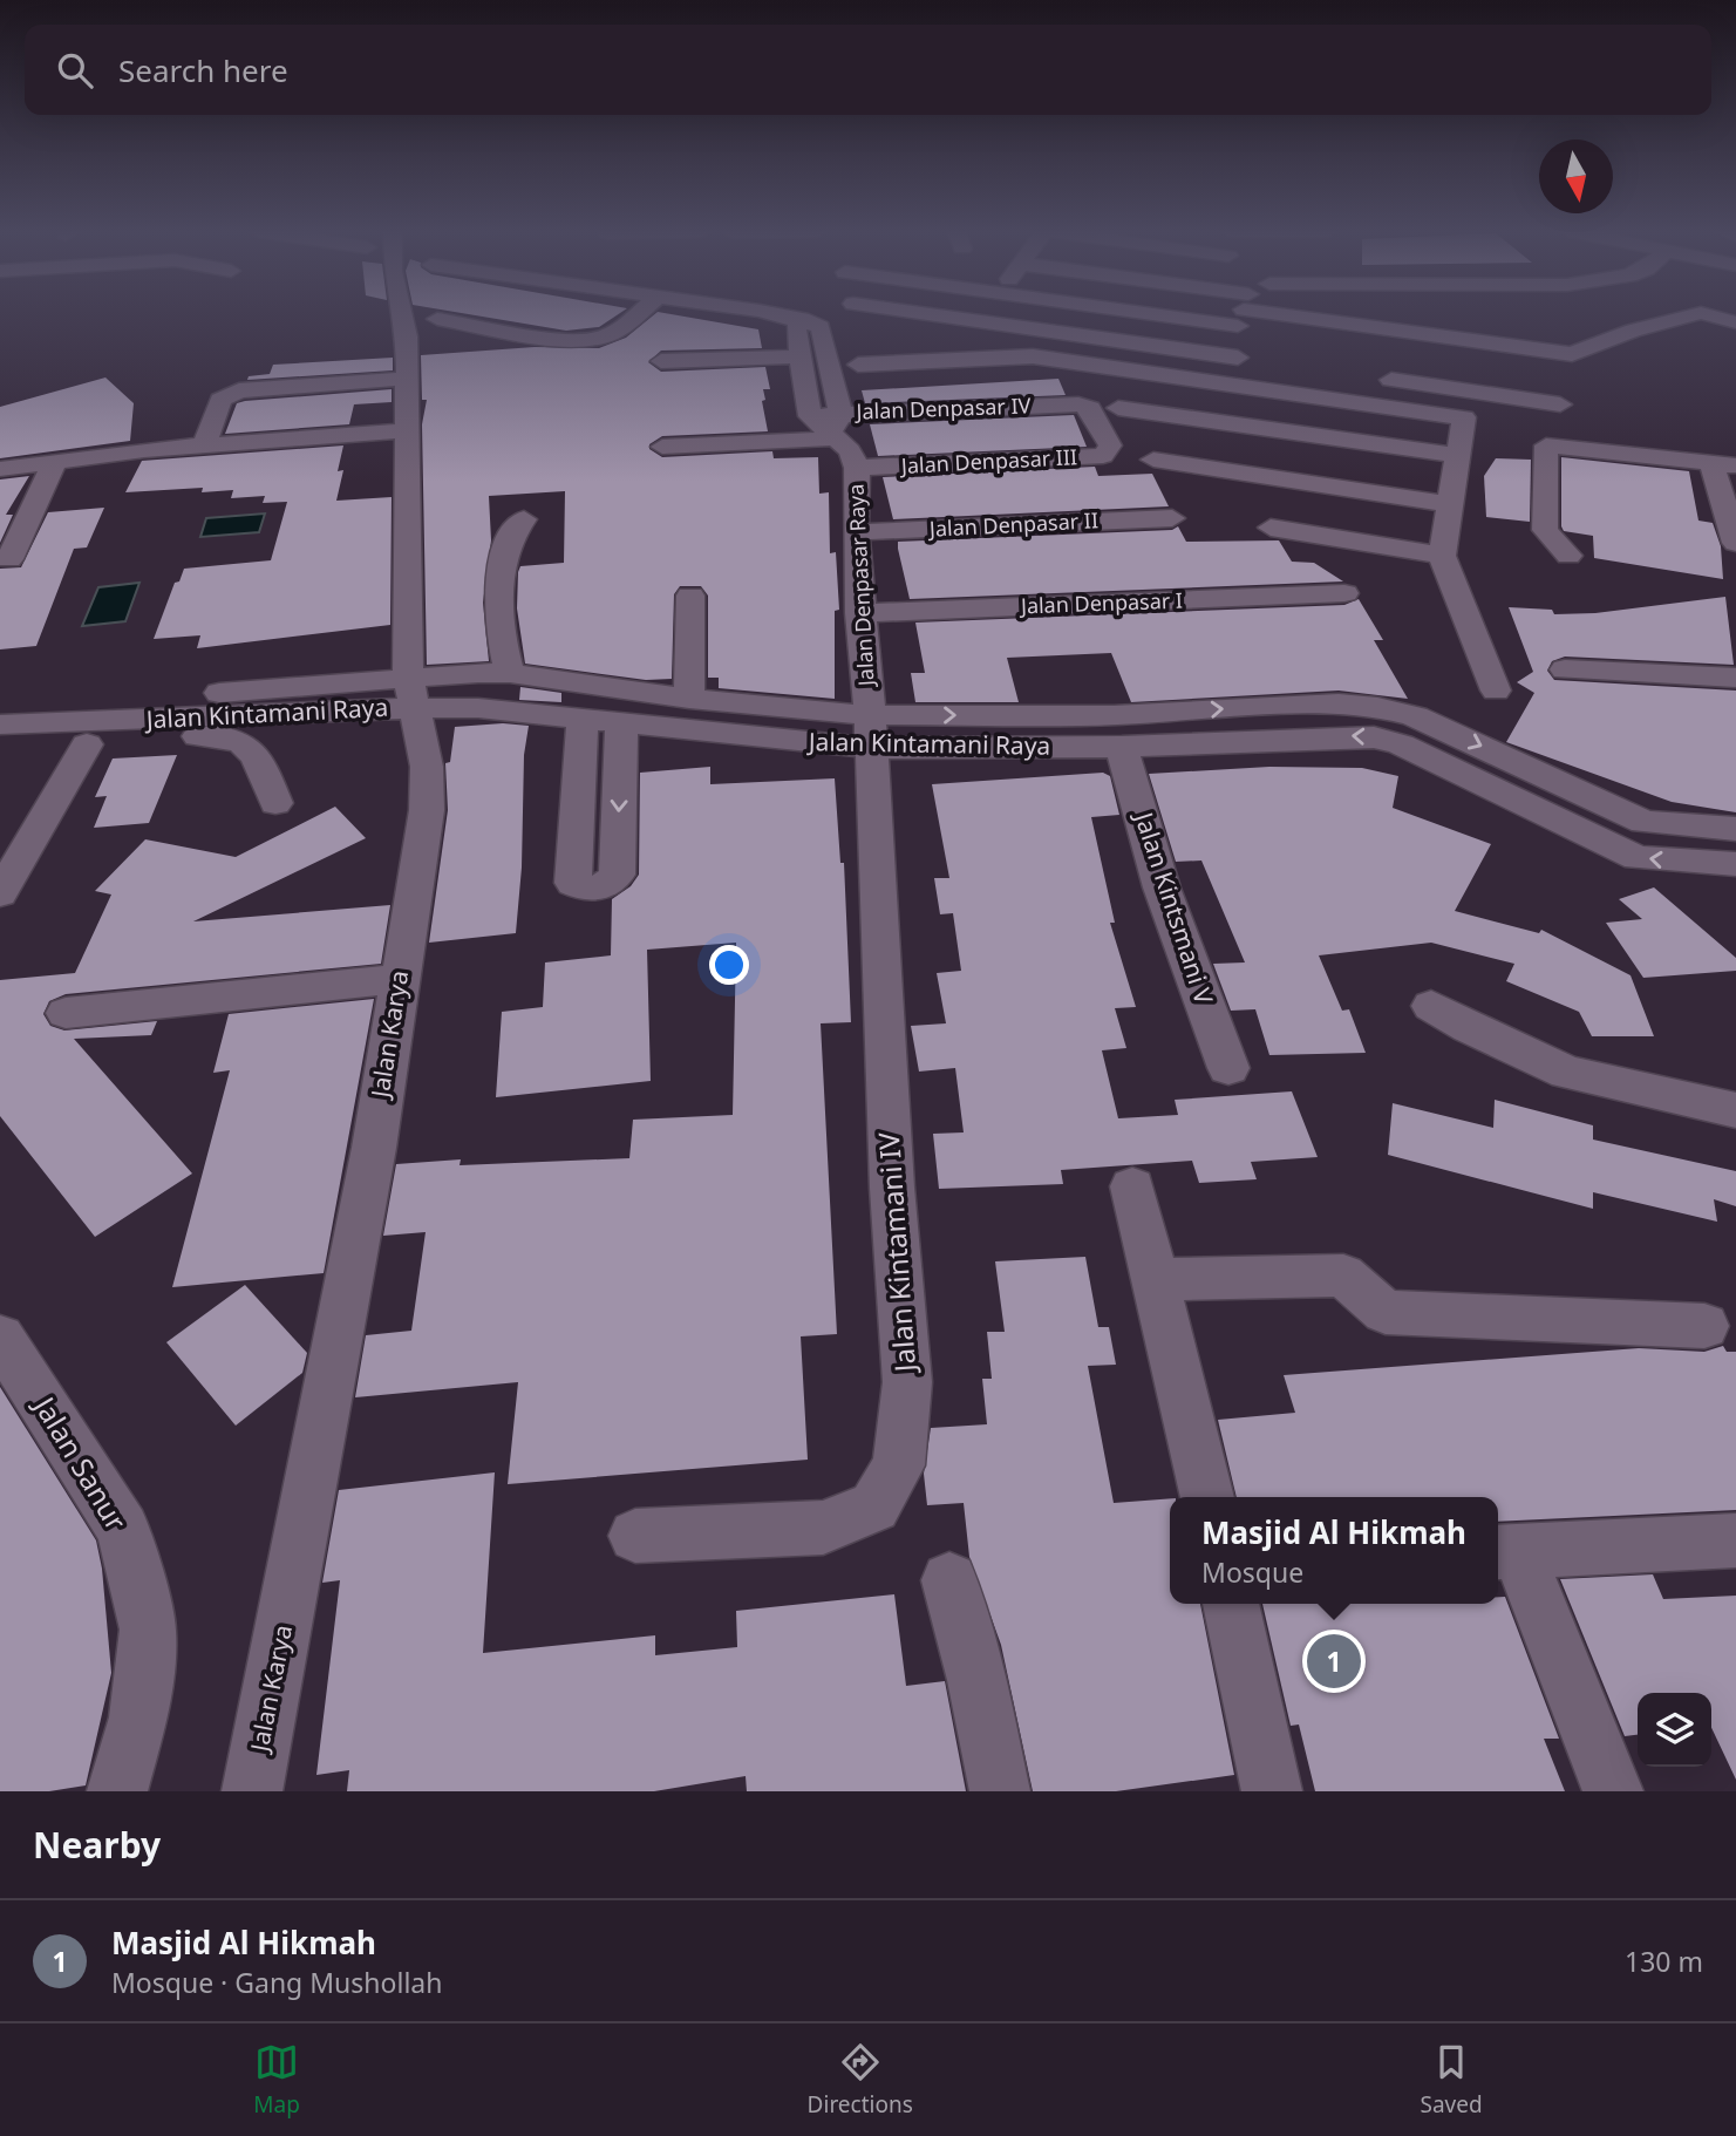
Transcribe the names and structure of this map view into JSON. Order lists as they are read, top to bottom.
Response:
{
  "streets": {
    "street": [
      "Jalan Denpasar IV",
      "Jalan Denpasar III",
      "Jalan Denpasar II",
      "Jalan Denpasar Raya",
      "Jalan Denpasar I",
      "Jalan Kintamani Raya",
      "Jalan Kintsmani V",
      "Jalan Karya",
      "Jalan Kintamani IV",
      "Jalan Sanur"
    ]
  },
  "crossings": [
    ["Jalan Denpasar IV", "Jalan Denpasar III"],
    ["Jalan Denpasar IV", "Jalan Denpasar Raya"],
    ["Jalan Denpasar III", "Jalan Denpasar Raya"],
    ["Jalan Denpasar II", "Jalan Denpasar Raya"],
    ["Jalan Denpasar Raya", "Jalan Denpasar I"],
    ["Jalan Denpasar Raya", "Jalan Kintamani Raya"],
    ["Jalan Denpasar Raya", "Jalan Kintamani IV"],
    ["Jalan Kintamani Raya", "Jalan Kintsmani V"],
    ["Jalan Kintamani Raya", "Jalan Karya"],
    ["Jalan Kintamani Raya", "Jalan Kintamani IV"]
  ],
  "north": "bottom",
  "page": {
    "search": "Search here",
    "popup": ["Masjid Al Hikmah", "Mosque"],
    "pins": "1",
    "heading": "Nearby",
    "list": [
      {
        "mark": "1",
        "name": "Masjid Al Hikmah",
        "note": "Mosque · Gang Mushollah",
        "value": "130 m"
      }
    ],
    "nav": ["Map", "Directions", "Saved"]
  }
}
